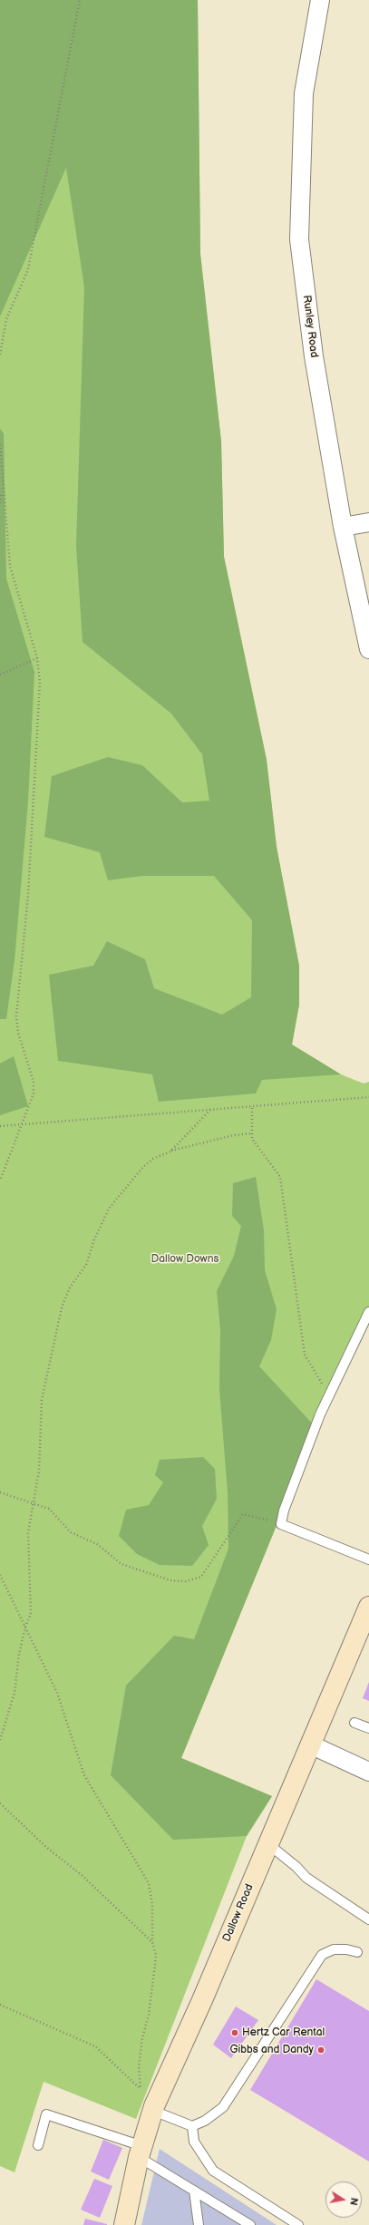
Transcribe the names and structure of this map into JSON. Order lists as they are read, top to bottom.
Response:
{
  "streets": {
    "street": ["Runley Road", "Dallow Road"]
  },
  "parks": ["Dallow Downs"],
  "places": ["Hertz Car Rental", "Gibbs and Dandy"],
  "north": "right"
}
